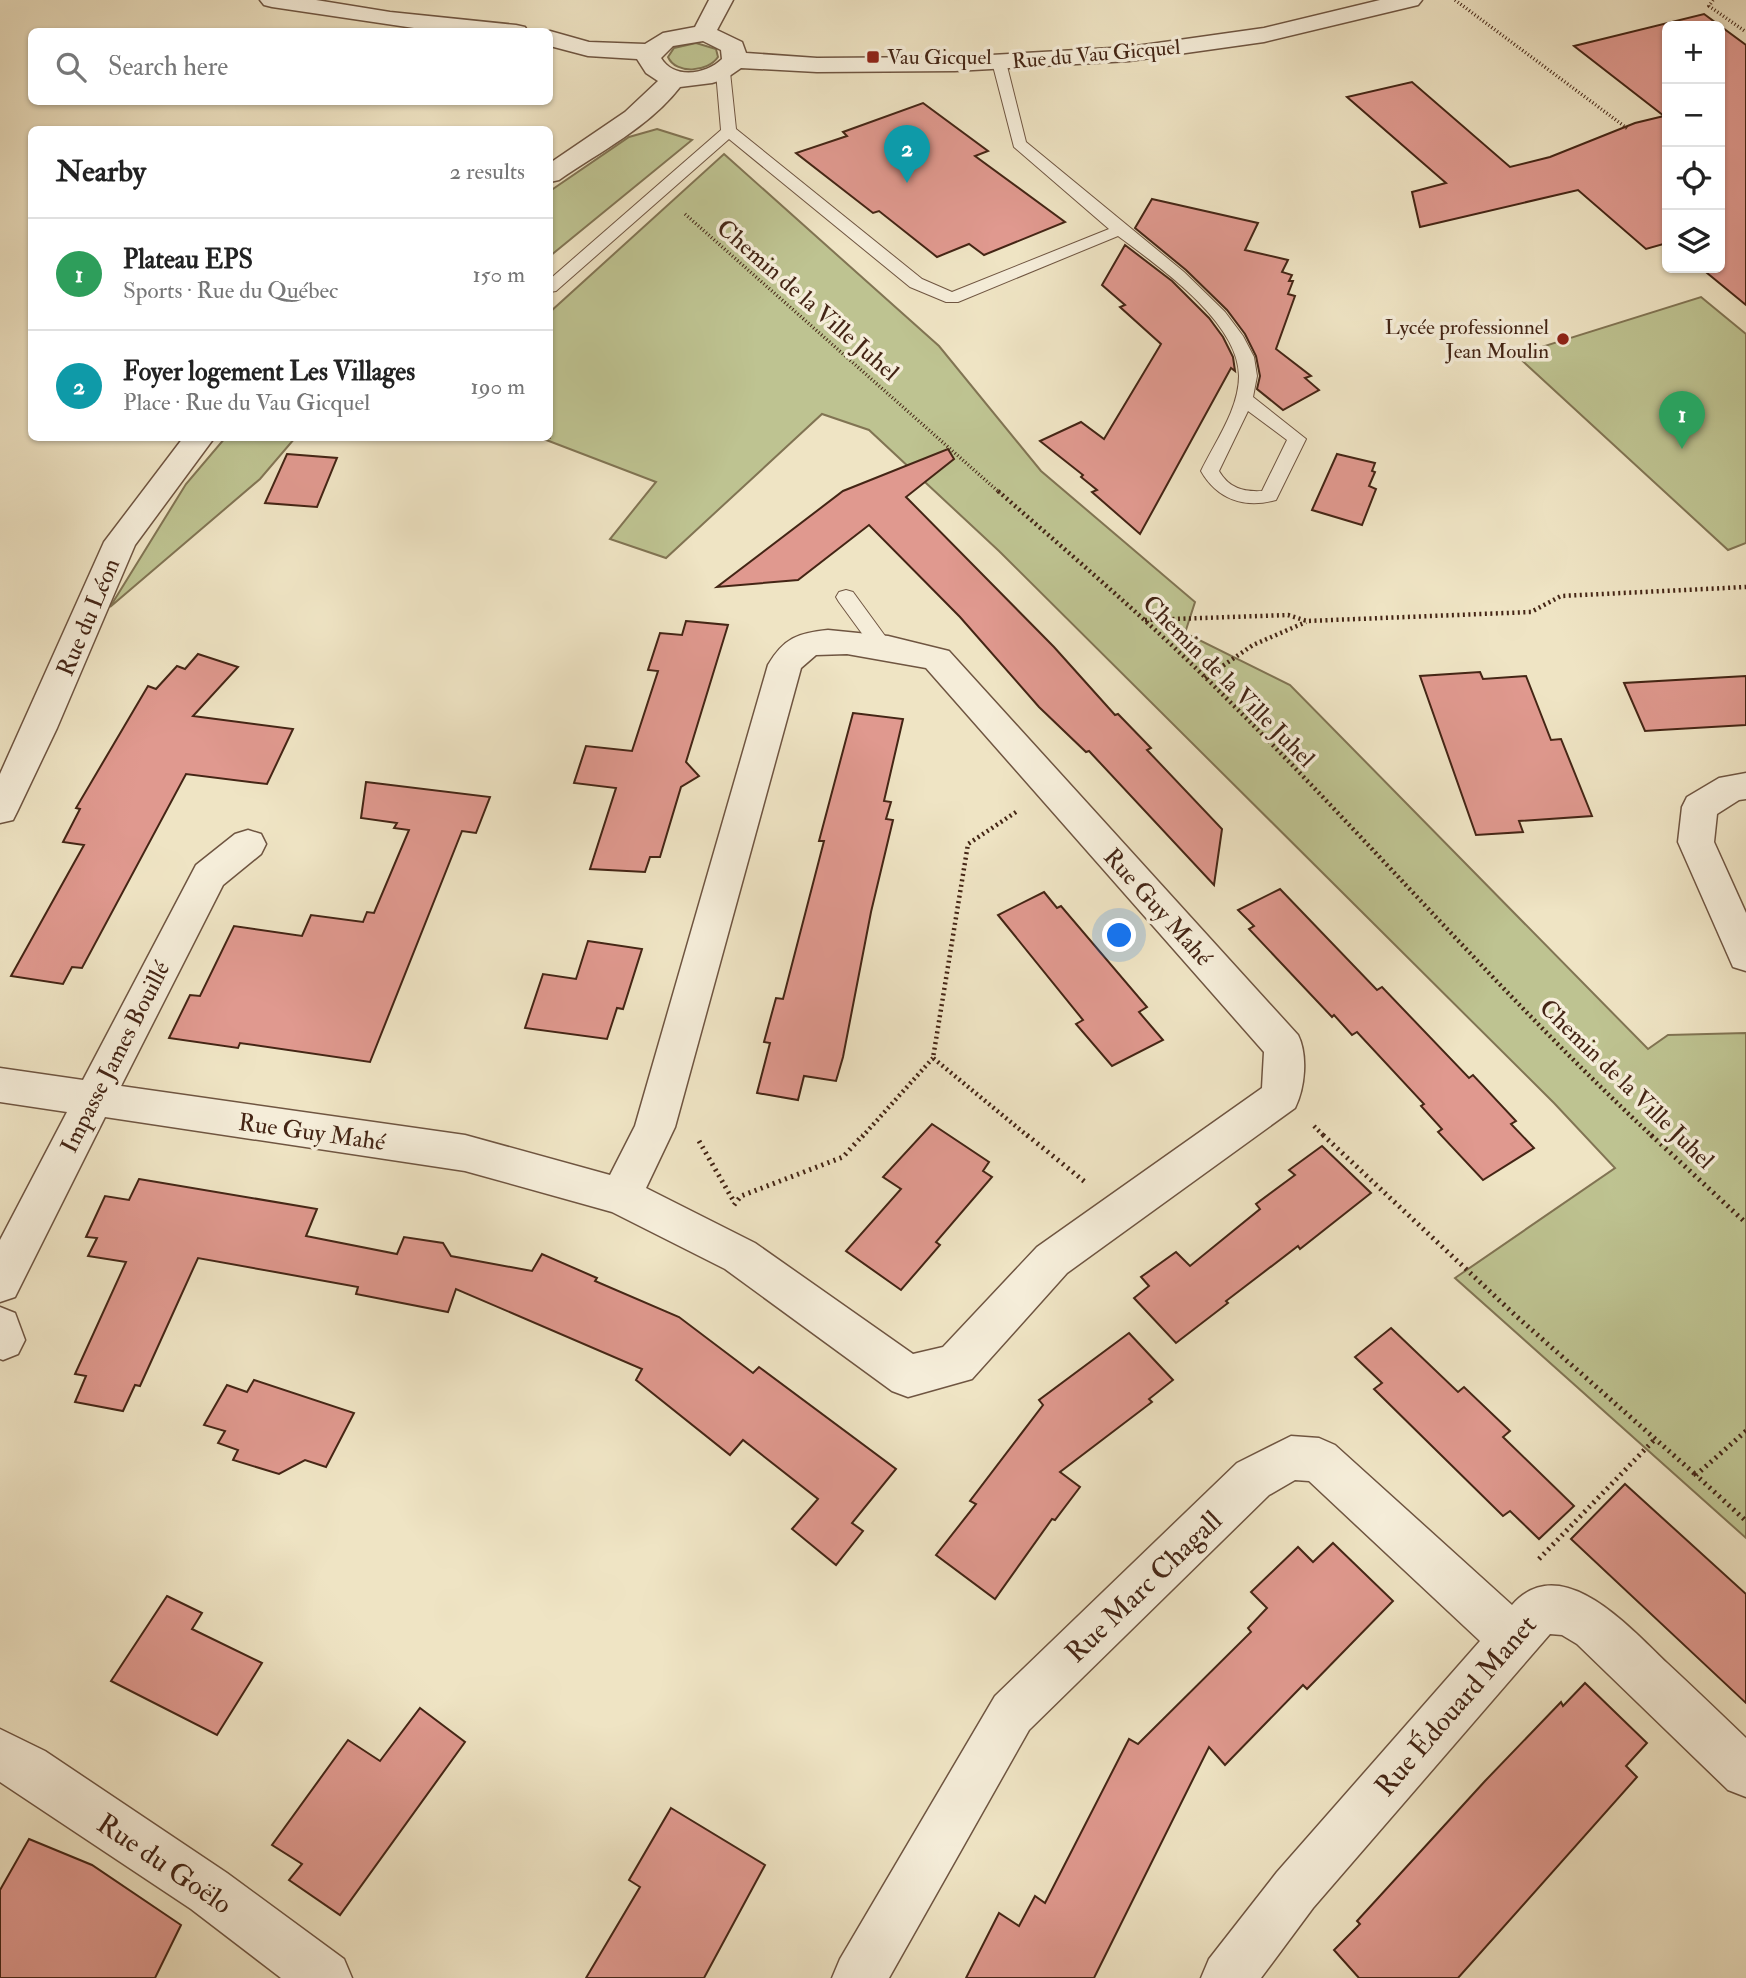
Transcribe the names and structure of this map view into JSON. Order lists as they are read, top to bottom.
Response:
{
  "streets": {
    "street": [
      "Rue du Vau Gicquel",
      "Rue du Léon",
      "Rue Guy Mahé",
      "Impasse James Bouillé",
      "Rue Marc Chagall",
      "Rue Édouard Manet",
      "Rue du Goëlo"
    ],
    "path": ["Chemin de la Ville Juhel"]
  },
  "crossings": [
    ["Rue Guy Mahé", "Impasse James Bouillé"],
    ["Rue Marc Chagall", "Rue Édouard Manet"]
  ],
  "places": {
    "transit": ["Vau Gicquel"],
    "other": ["Lycée professionnel Jean Moulin"]
  },
  "page": {
    "map_buttons": ["+", "−"],
    "search": "Search here",
    "pins": ["2", "1"],
    "heading": ["Nearby", "2 results"],
    "list": [
      {
        "mark": "1",
        "name": "Plateau EPS",
        "note": "Sports · Rue du Québec",
        "value": "150 m"
      },
      {
        "mark": "2",
        "name": "Foyer logement Les Villages",
        "note": "Place · Rue du Vau Gicquel",
        "value": "190 m"
      }
    ]
  }
}
